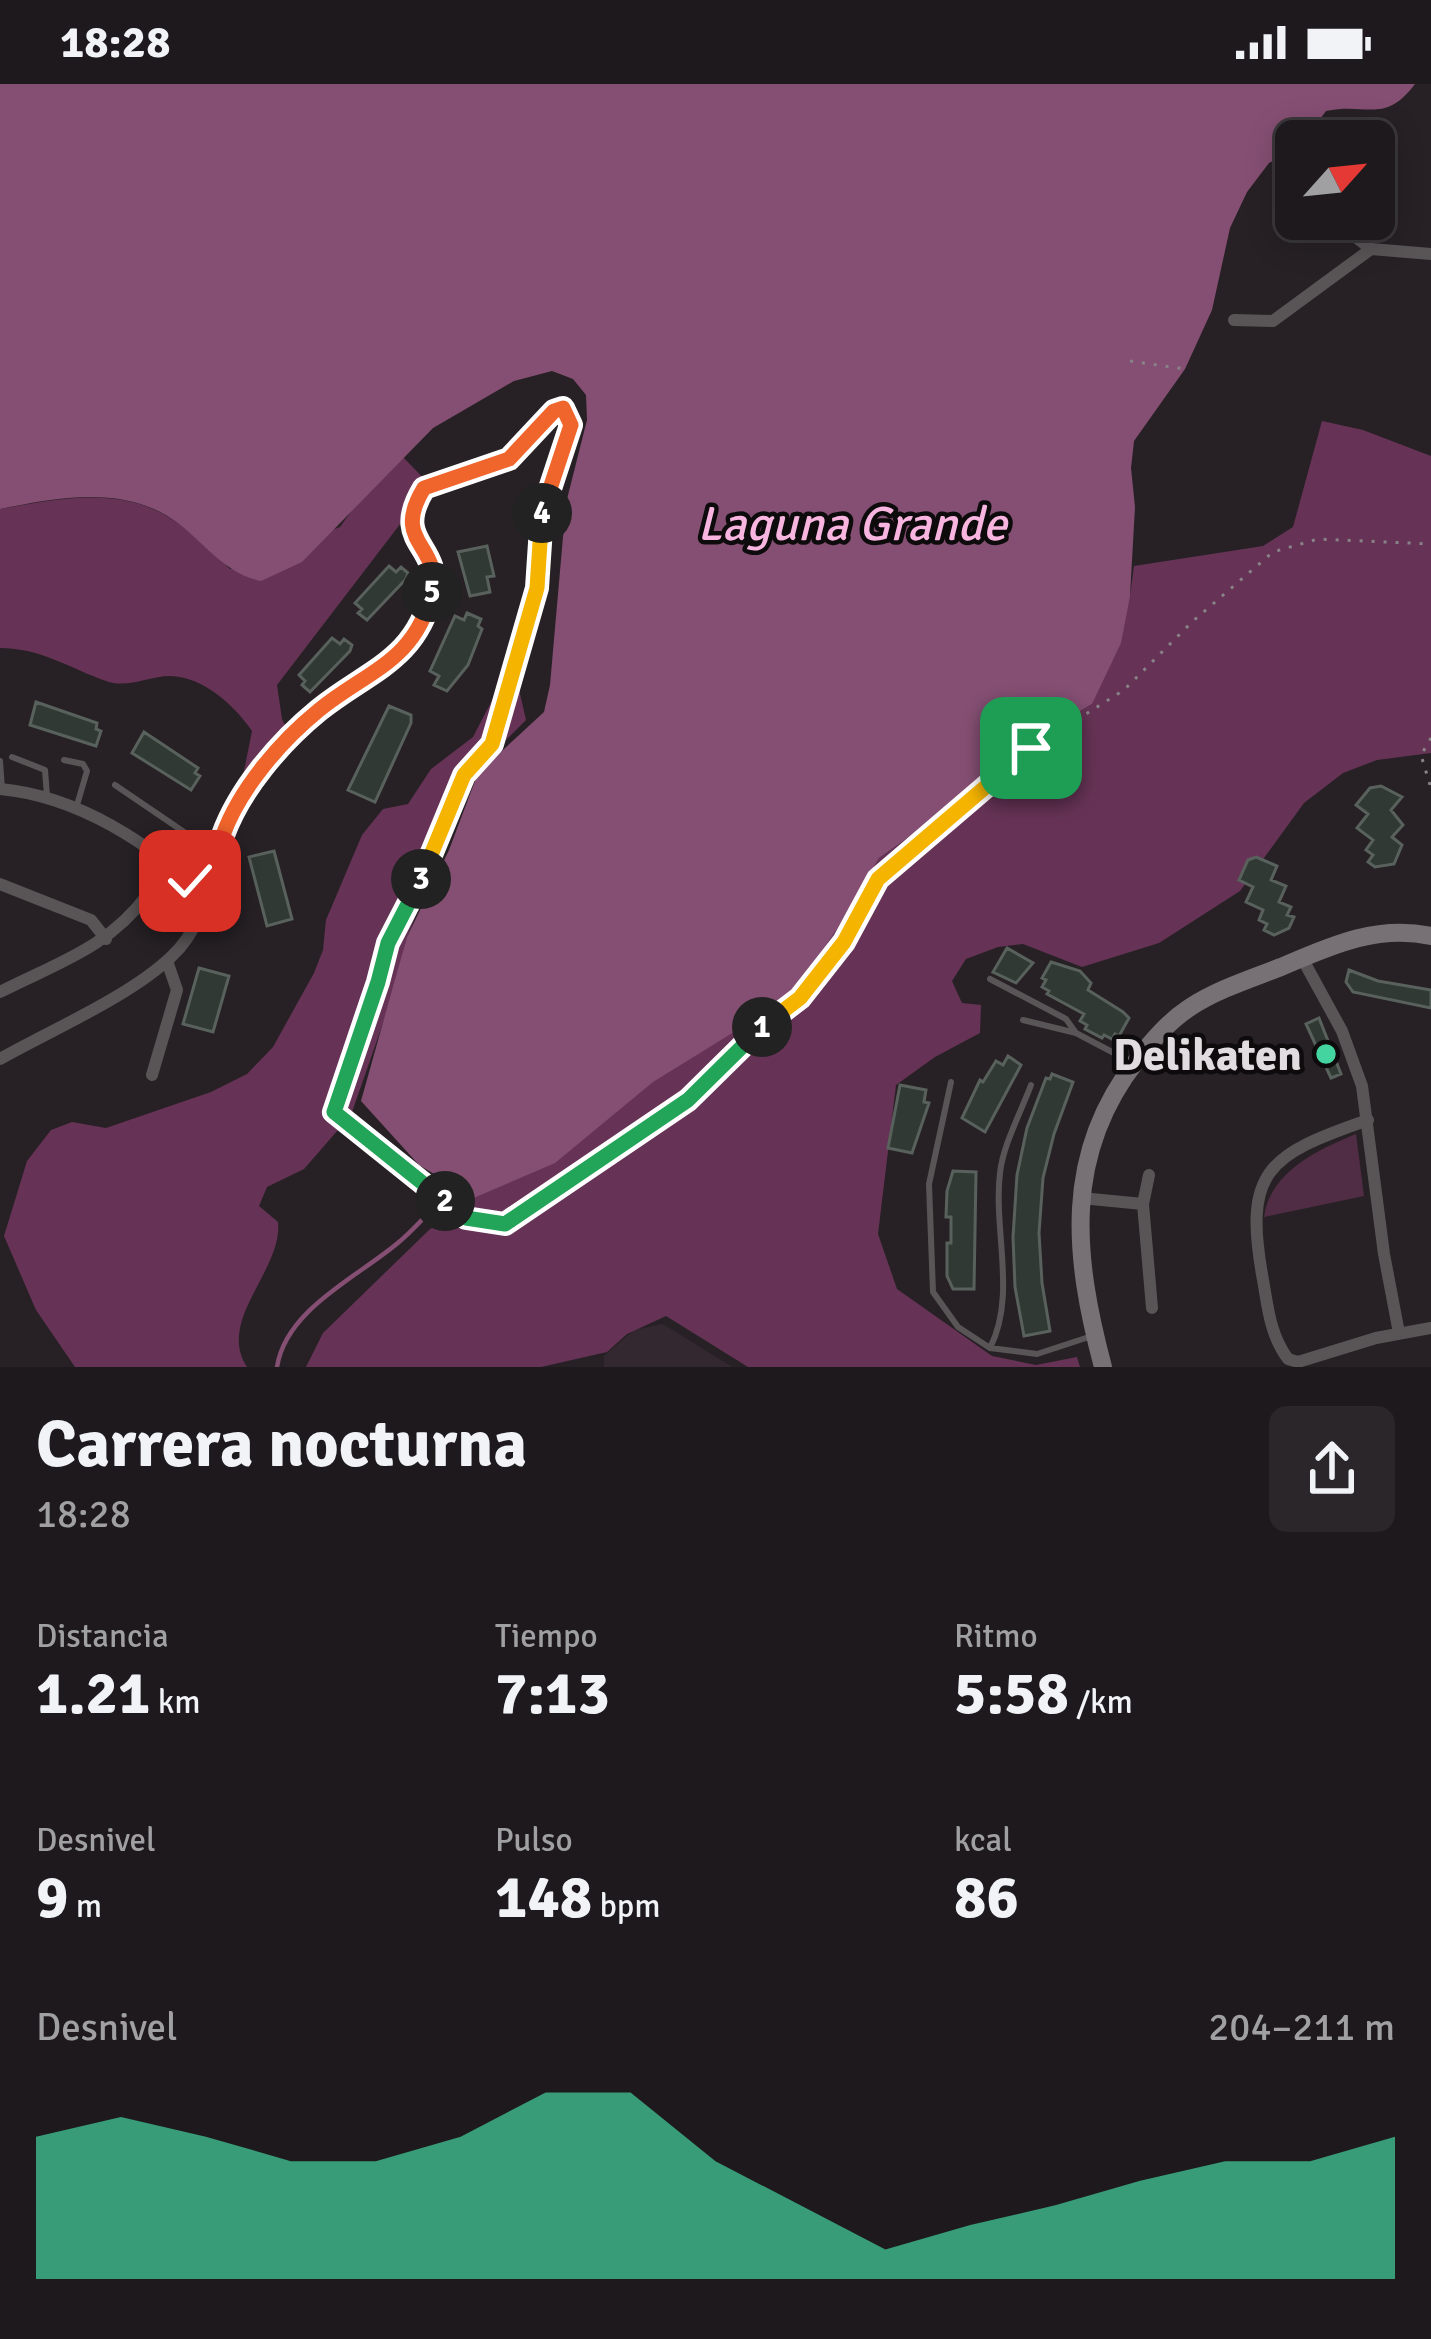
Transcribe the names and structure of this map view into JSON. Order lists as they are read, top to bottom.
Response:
{
  "water": ["Laguna Grande"],
  "places": ["Delikaten"],
  "north": "top right",
  "page": {
    "status": "18:28",
    "pins": [
      "4",
      "5",
      "3",
      "1",
      "2"
    ],
    "heading": ["Carrera nocturna", "18:28"],
    "stats": [
      ["Distancia", "1.21 km"],
      ["Tiempo", "7:13"],
      ["Ritmo", "5:58 /km"],
      ["Desnivel", "9 m"],
      ["Pulso", "148 bpm"],
      ["kcal", "86"]
    ],
    "chart": ["Desnivel", "204–211 m"]
  }
}
